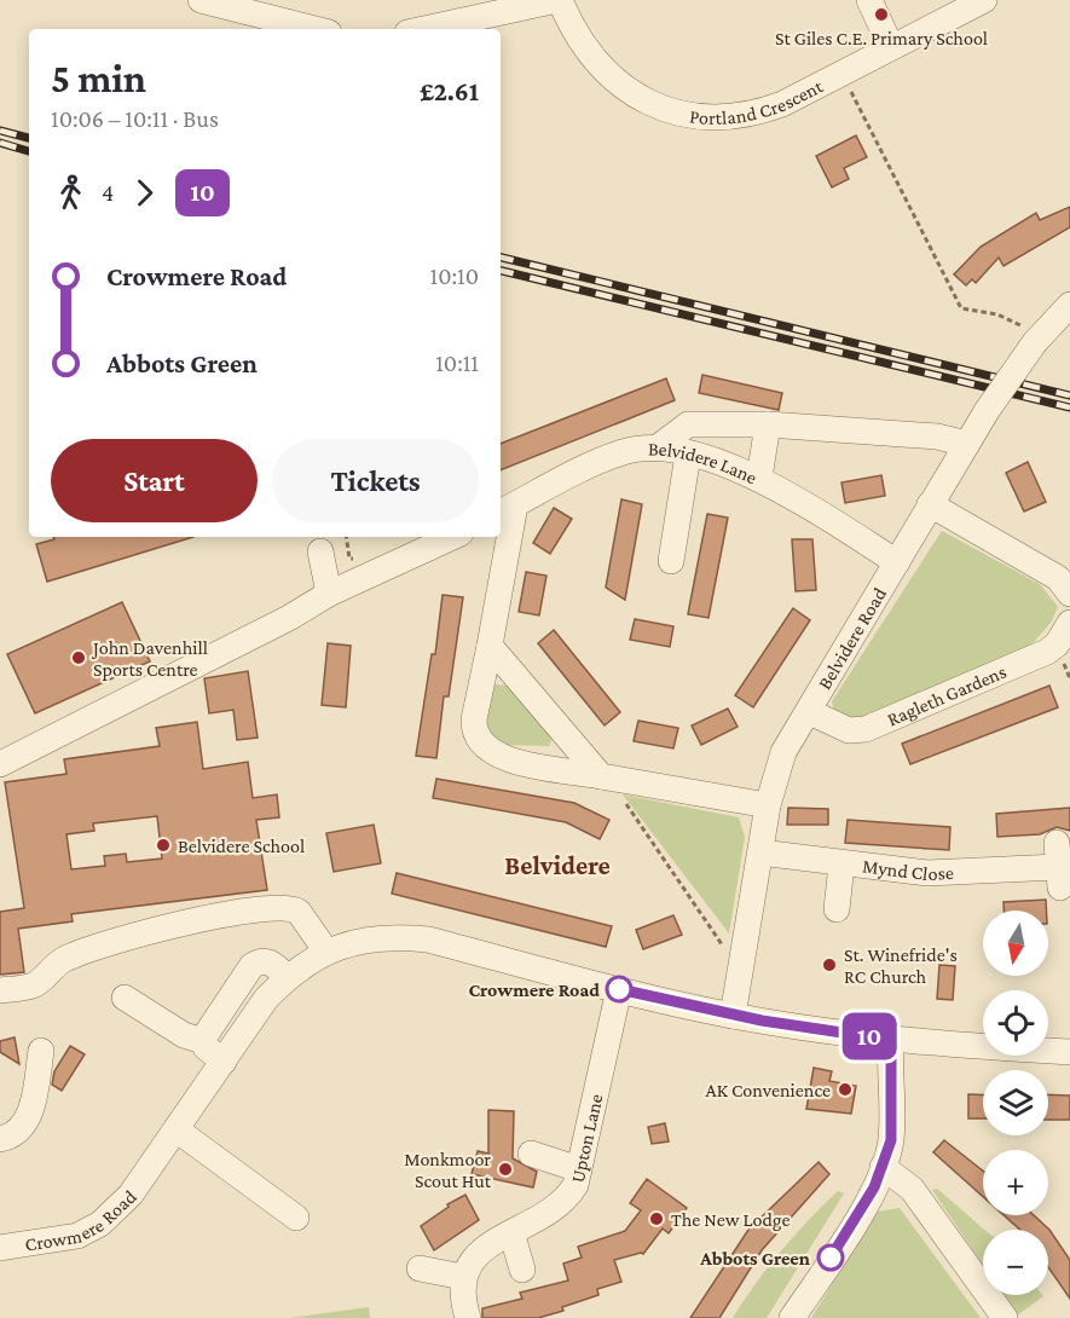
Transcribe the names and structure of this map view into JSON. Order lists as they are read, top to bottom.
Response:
{
  "streets": {
    "street": [
      "Portland Crescent",
      "Belvidere Lane",
      "Belvidere Road",
      "Ragleth Gardens",
      "Mynd Close",
      "Upton Lane",
      "Crowmere Road"
    ]
  },
  "crossings": [
    ["Belvidere Lane", "Belvidere Road"],
    ["Belvidere Road", "Ragleth Gardens"],
    ["Belvidere Road", "Mynd Close"],
    ["Belvidere Road", "Crowmere Road"],
    ["Upton Lane", "Crowmere Road"]
  ],
  "districts": ["Belvidere"],
  "places": [
    "St Giles C.E. Primary School",
    "John Davenhill Sports Centre",
    "Belvidere School",
    "St. Winefride's RC Church",
    "Crowmere Road",
    "AK Convenience",
    "Monkmoor Scout Hut",
    "The New Lodge",
    "Abbots Green"
  ],
  "lines": ["bus line 10"],
  "north": "bottom",
  "page": {
    "on_map": "10",
    "heading": ["5 min", "10:06 – 10:11 · Bus", "£2.61"],
    "legs": ["4", "10"],
    "list": [
      {
        "name": "Crowmere Road",
        "value": "10:10"
      },
      {
        "name": "Abbots Green",
        "value": "10:11"
      }
    ],
    "buttons": ["Start", "Tickets"],
    "map_buttons": ["+", "−"]
  }
}
